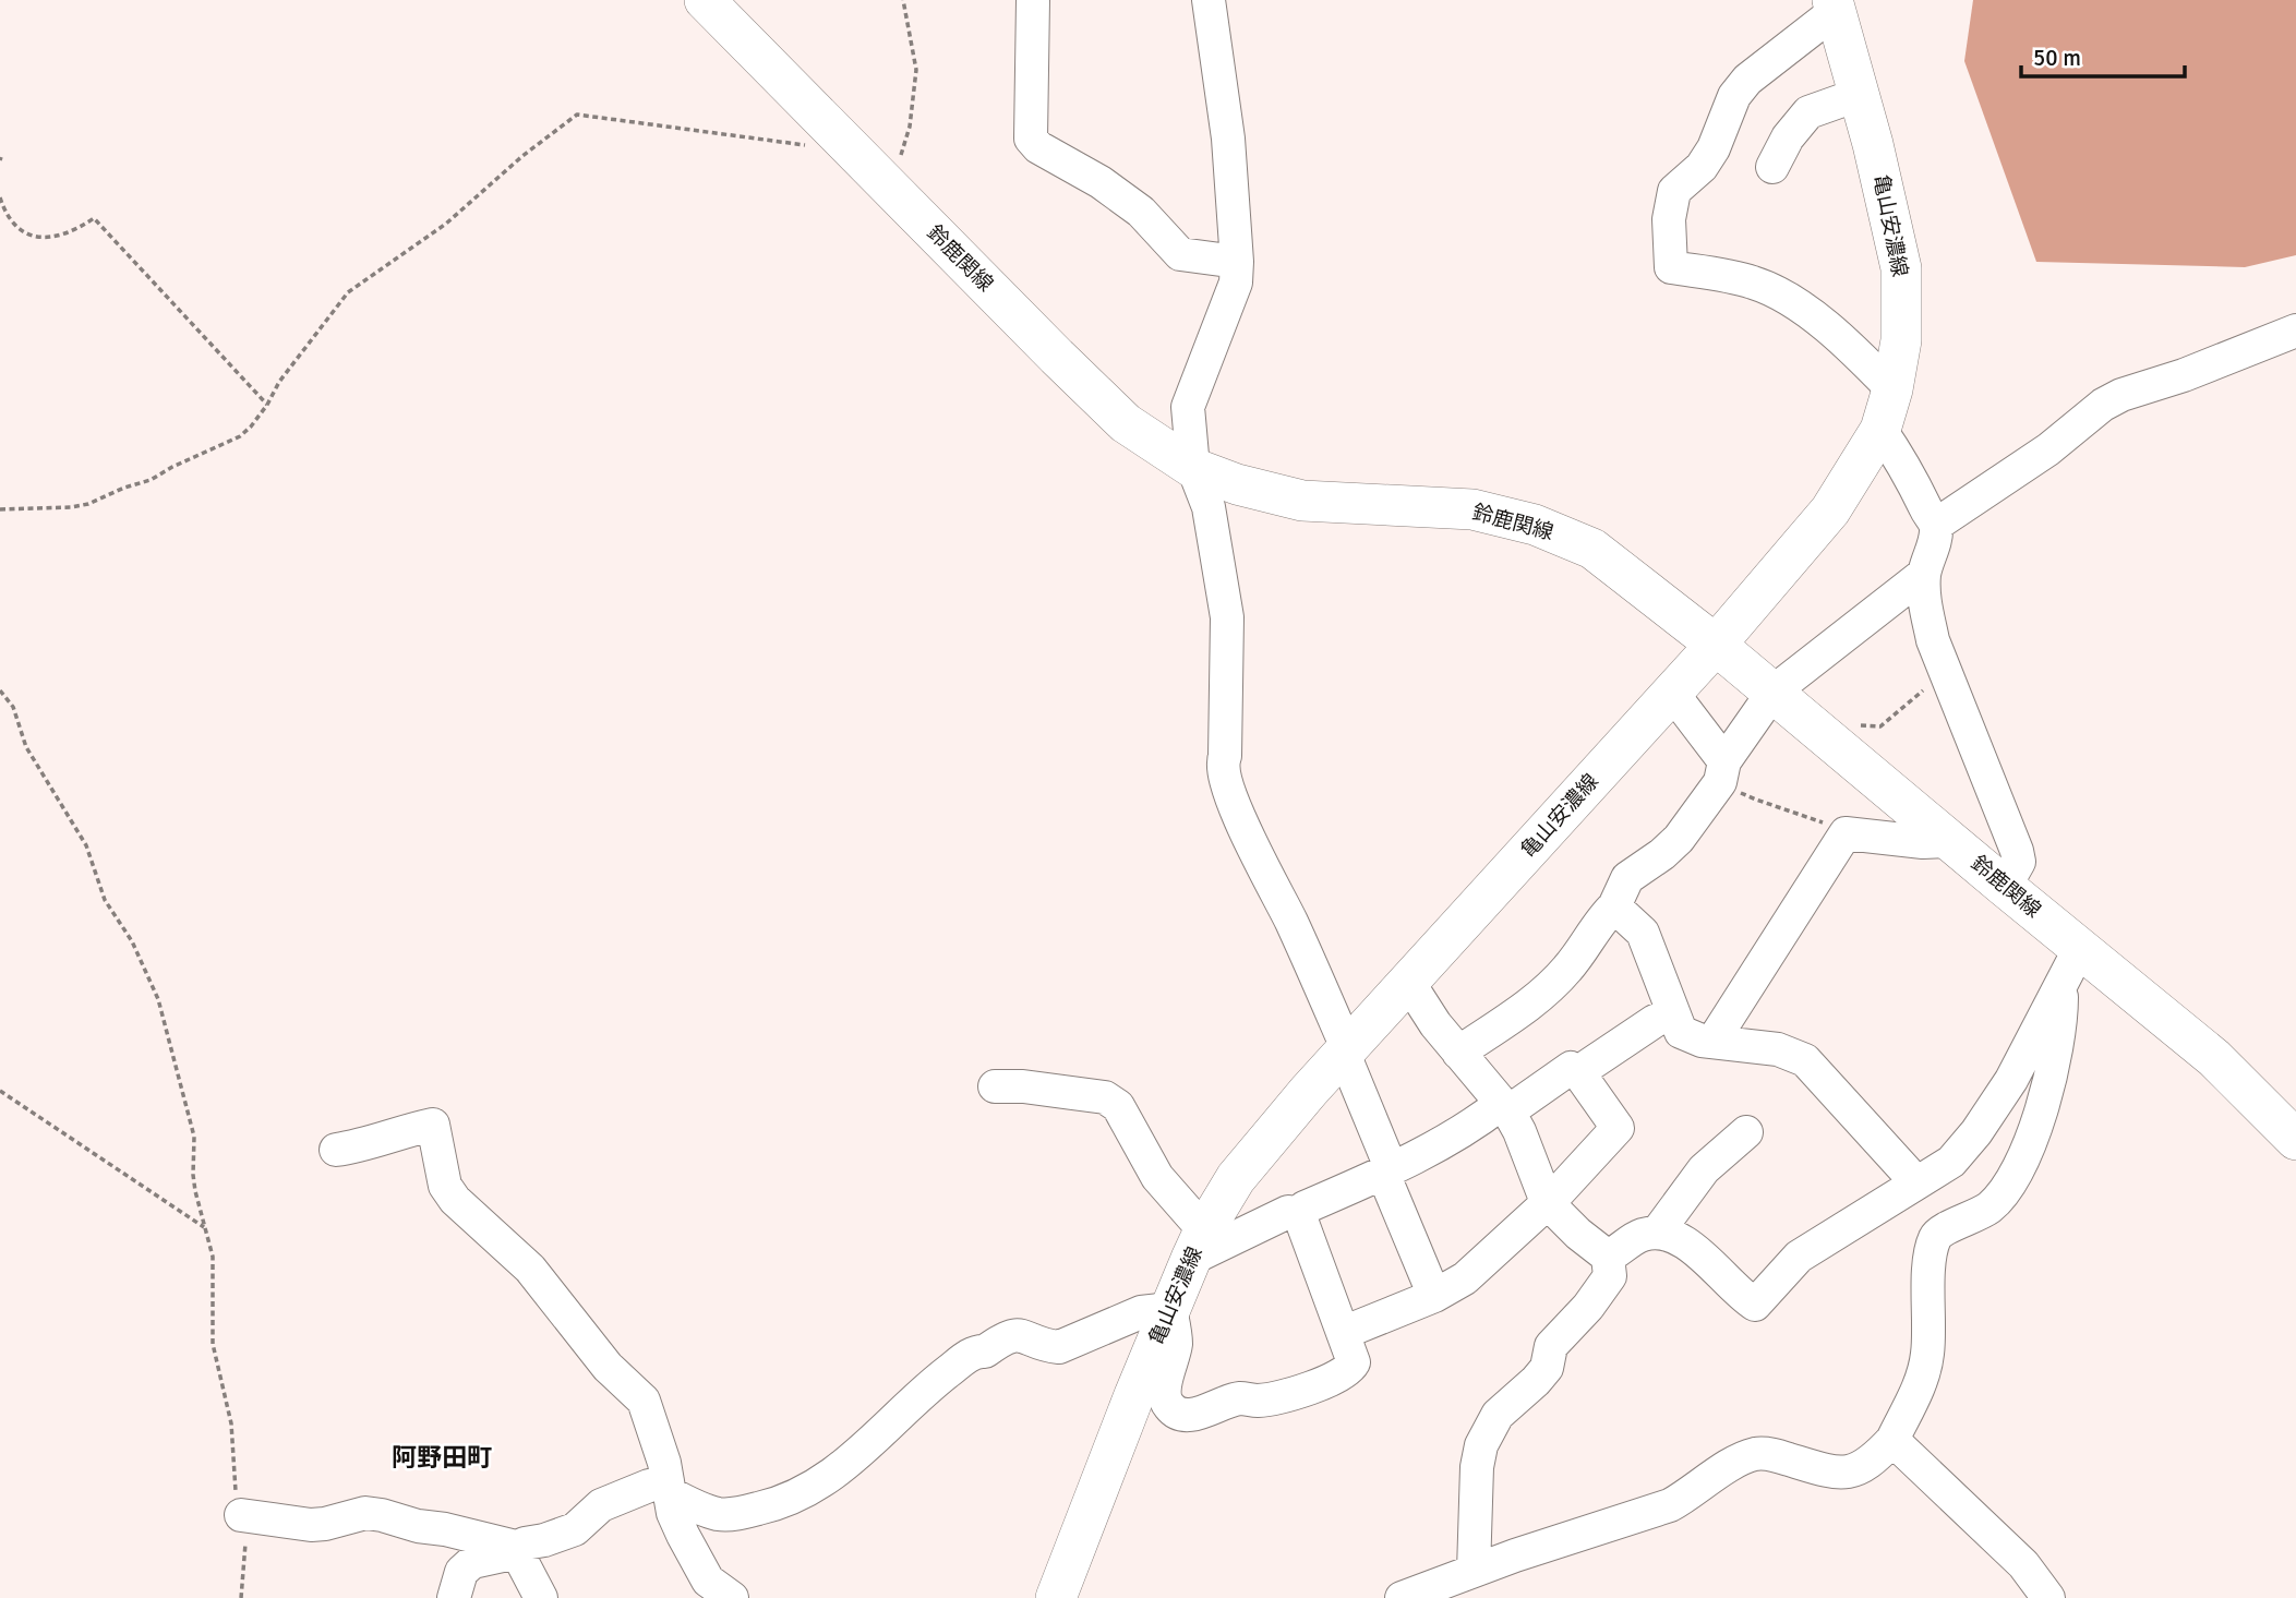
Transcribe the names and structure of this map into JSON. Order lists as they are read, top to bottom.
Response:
{
  "streets": {
    "main road": ["亀山安濃線", "鈴鹿関線"]
  },
  "crossings": [
    ["亀山安濃線", "鈴鹿関線"]
  ],
  "districts": ["阿野田町"],
  "scale_bar": "50 m"
}
